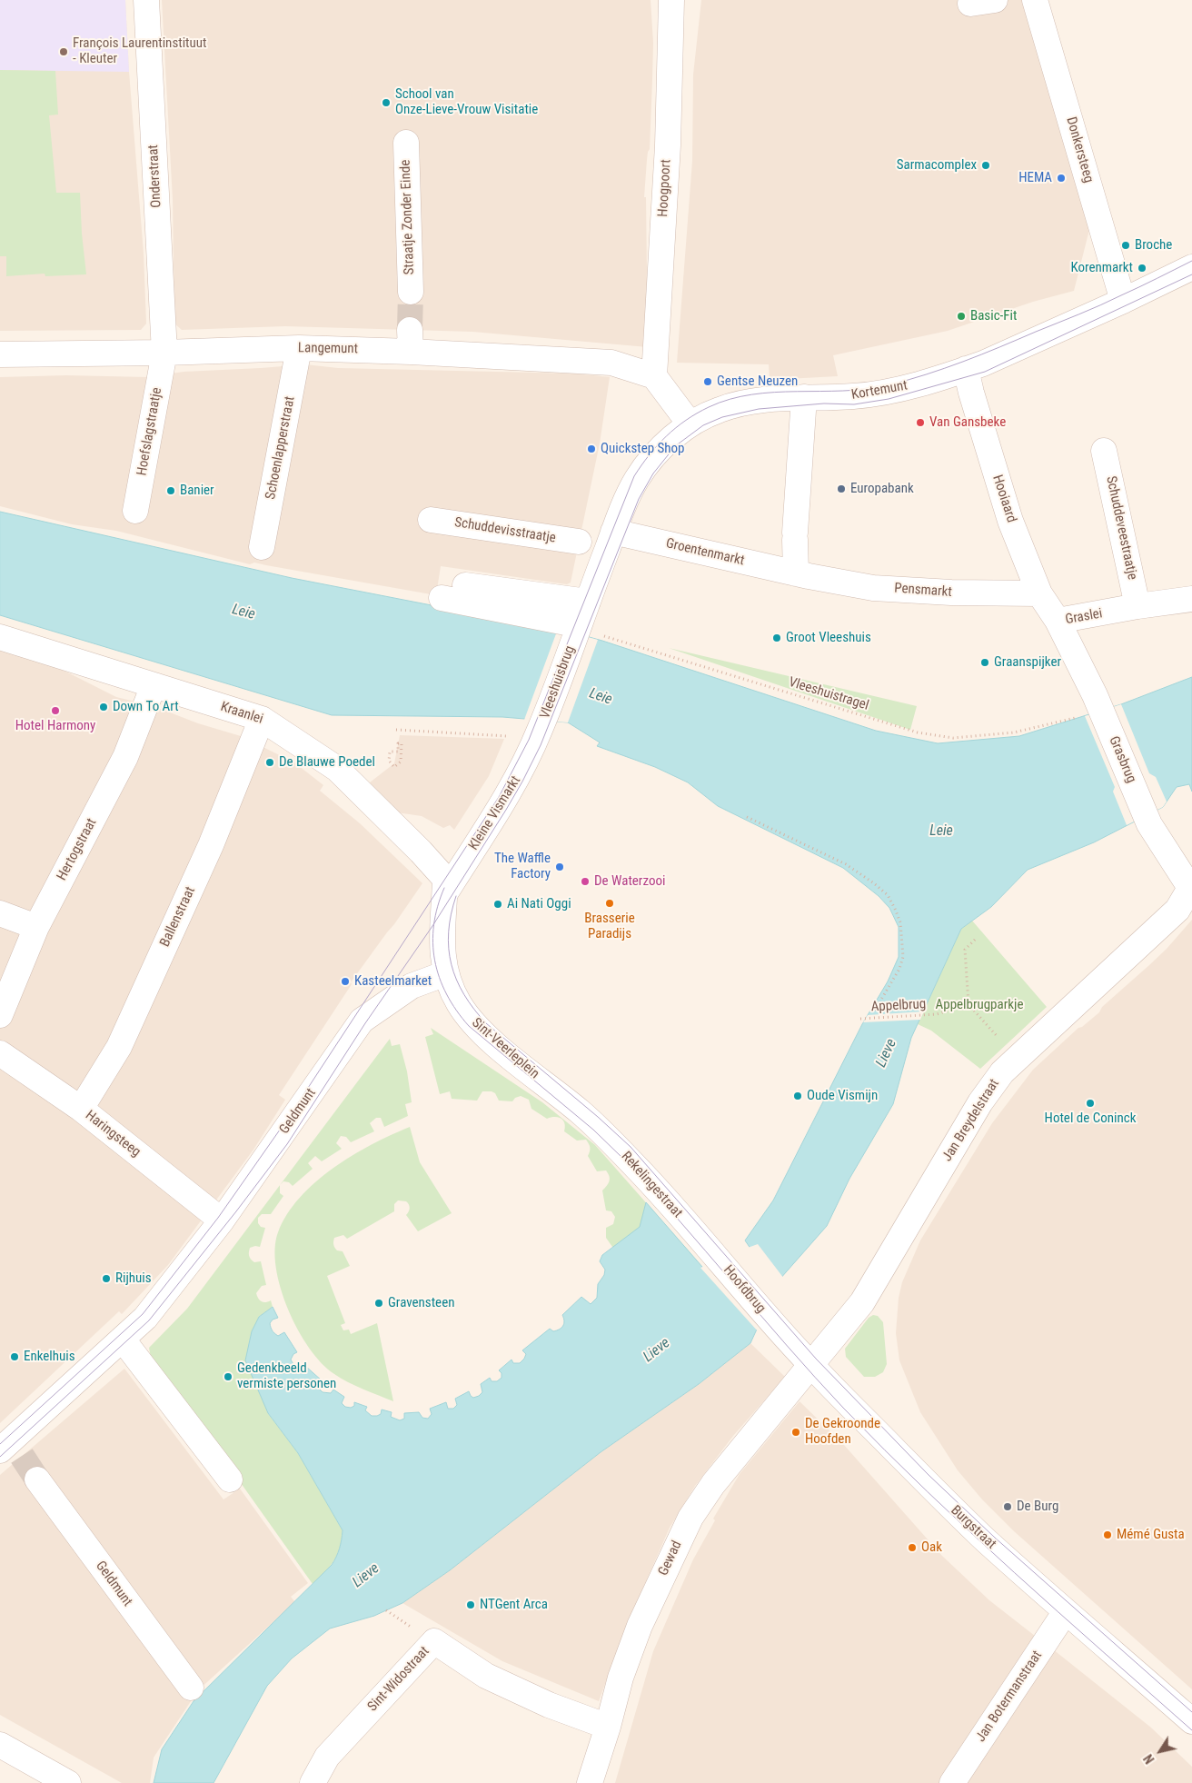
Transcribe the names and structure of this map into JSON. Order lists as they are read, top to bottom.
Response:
{
  "streets": {
    "street": [
      "Donkersteeg",
      "Onderstraat",
      "Hoogpoort",
      "Straatje Zonder Einde",
      "Langemunt",
      "Kortemunt",
      "Hoefslagstraatje",
      "Schoenlapperstraat",
      "Hooiaard",
      "Schuddeveestraatje",
      "Schuddevisstraatje",
      "Groentenmarkt",
      "Pensmarkt",
      "Graslei",
      "Vleeshuisbrug",
      "Kraanlei",
      "Grasbrug",
      "Kleine Vismarkt",
      "Hertogstraat",
      "Ballenstraat",
      "Sint-Veerleplein",
      "Geldmunt",
      "Jan Breydelstraat",
      "Haringsteeg",
      "Rekelingestraat",
      "Hoofdbrug",
      "Burgstraat",
      "Gewad",
      "Sint-Widostraat",
      "Jan Botermanstraat"
    ],
    "path": ["Vleeshuistragel", "Appelbrug"]
  },
  "crossings": [
    ["Onderstraat", "Langemunt"],
    ["Onderstraat", "Hoefslagstraatje"],
    ["Hoogpoort", "Langemunt"],
    ["Langemunt", "Hoefslagstraatje"],
    ["Langemunt", "Schoenlapperstraat"],
    ["Kortemunt", "Hooiaard"],
    ["Hooiaard", "Pensmarkt"],
    ["Hooiaard", "Graslei"],
    ["Schuddeveestraatje", "Graslei"],
    ["Groentenmarkt", "Pensmarkt"],
    ["Graslei", "Grasbrug"],
    ["Vleeshuisbrug", "Kleine Vismarkt"],
    ["Kraanlei", "Kleine Vismarkt"],
    ["Kraanlei", "Hertogstraat"],
    ["Kraanlei", "Ballenstraat"],
    ["Grasbrug", "Jan Breydelstraat"],
    ["Ballenstraat", "Haringsteeg"],
    ["Sint-Veerleplein", "Geldmunt"],
    ["Sint-Veerleplein", "Rekelingestraat"],
    ["Geldmunt", "Haringsteeg"],
    ["Jan Breydelstraat", "Burgstraat"],
    ["Jan Breydelstraat", "Gewad"],
    ["Rekelingestraat", "Hoofdbrug"],
    ["Hoofdbrug", "Burgstraat"],
    ["Burgstraat", "Gewad"],
    ["Burgstraat", "Jan Botermanstraat"],
    ["Gewad", "Sint-Widostraat"]
  ],
  "water": ["Leie", "Lieve"],
  "parks": ["Appelbrugparkje"],
  "places": [
    "François Laurentinstituut - Kleuter",
    "School van Onze-Lieve-Vrouw Visitatie",
    "Sarmacomplex",
    "HEMA",
    "Broche",
    "Korenmarkt",
    "Basic-Fit",
    "Gentse Neuzen",
    "Van Gansbeke",
    "Quickstep Shop",
    "Europabank",
    "Banier",
    "Groot Vleeshuis",
    "Graanspijker",
    "Down To Art",
    "Hotel Harmony",
    "De Blauwe Poedel",
    "The Waffle Factory",
    "De Waterzooi",
    "Brasserie Paradijs",
    "Ai Nati Oggi",
    "Kasteelmarket",
    "Oude Vismijn",
    "Hotel de Coninck",
    "Rijhuis",
    "Gravensteen",
    "Enkelhuis",
    "Gedenkbeeld vermiste personen",
    "De Gekroonde Hoofden",
    "De Burg",
    "Mémé Gusta",
    "Oak",
    "NTGent Arca"
  ],
  "north": "bottom left"
}
